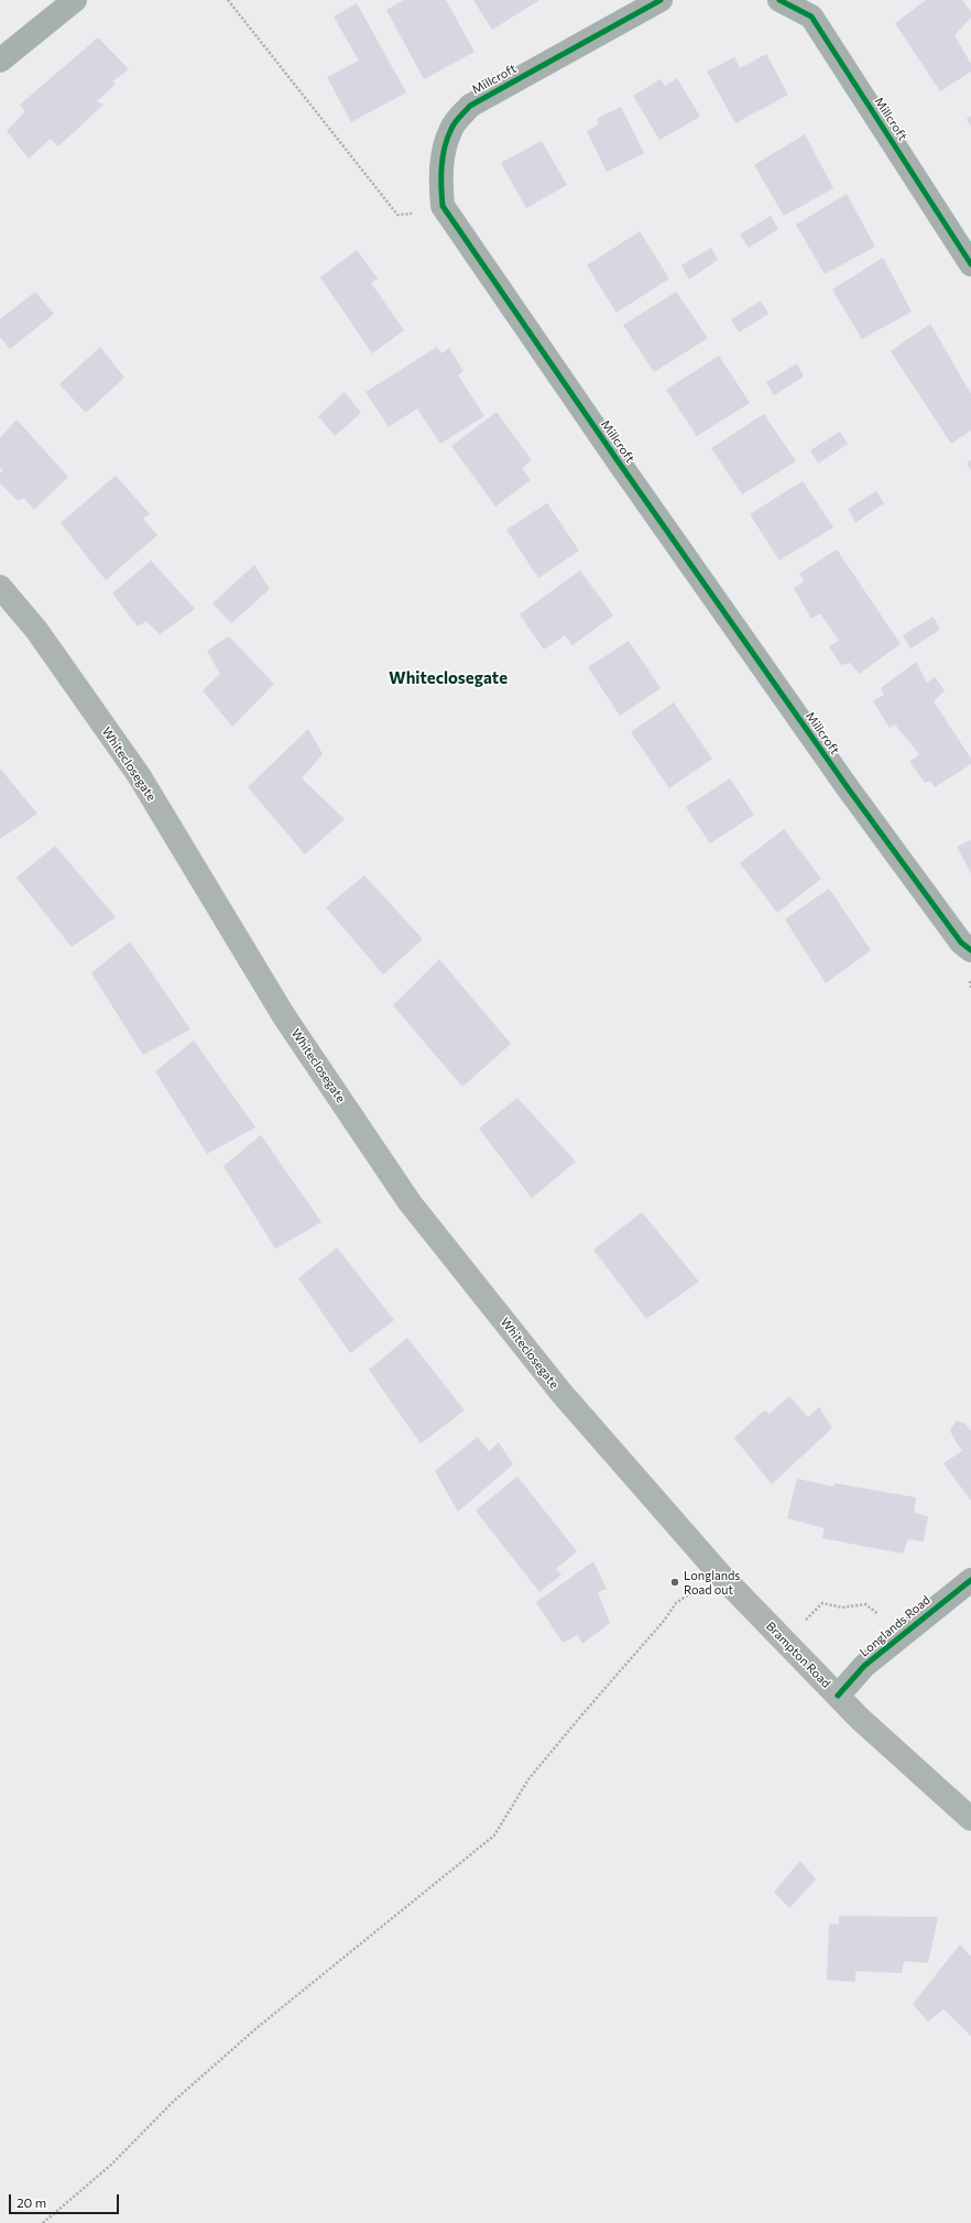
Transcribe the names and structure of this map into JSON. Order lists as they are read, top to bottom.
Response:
{
  "streets": {
    "main road": ["Whiteclosegate", "Brampton Road"],
    "street": ["Millcroft", "Longlands Road"]
  },
  "crossings": [
    ["Whiteclosegate", "Brampton Road"],
    ["Longlands Road", "Brampton Road"]
  ],
  "districts": ["Whiteclosegate"],
  "places": ["Longlands Road out"],
  "scale_bar": "20 m"
}
